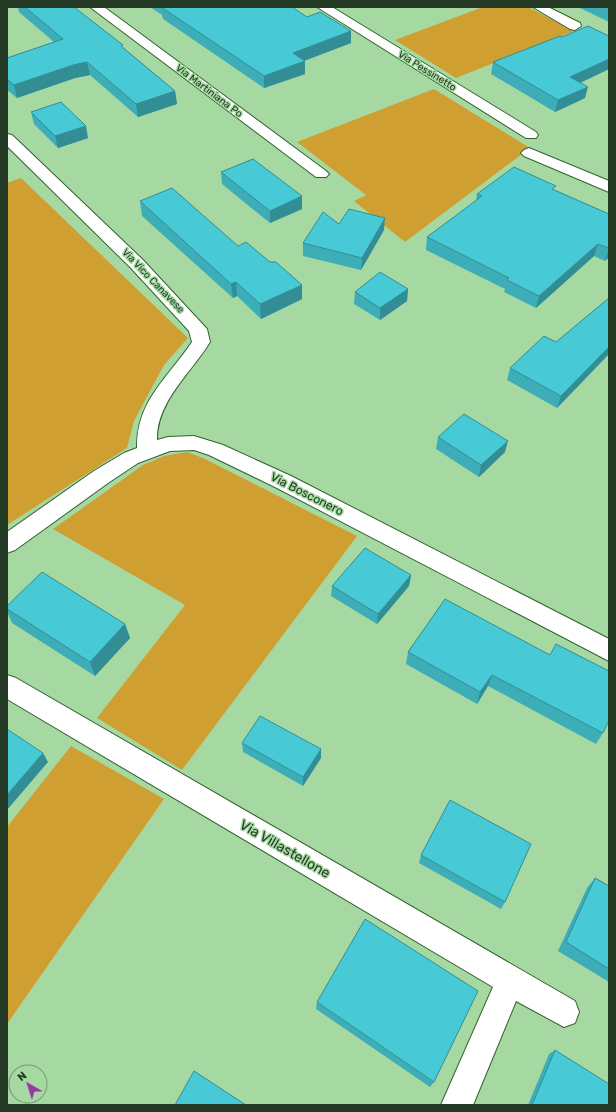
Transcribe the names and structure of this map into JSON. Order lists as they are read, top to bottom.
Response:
{
  "streets": {
    "street": [
      "Via Pessinetto",
      "Via Martiniana Po",
      "Via Vico Canavese",
      "Via Bosconero",
      "Via Villastellone"
    ]
  },
  "crossings": [
    ["Via Vico Canavese", "Via Bosconero"]
  ],
  "north": "top left"
}
